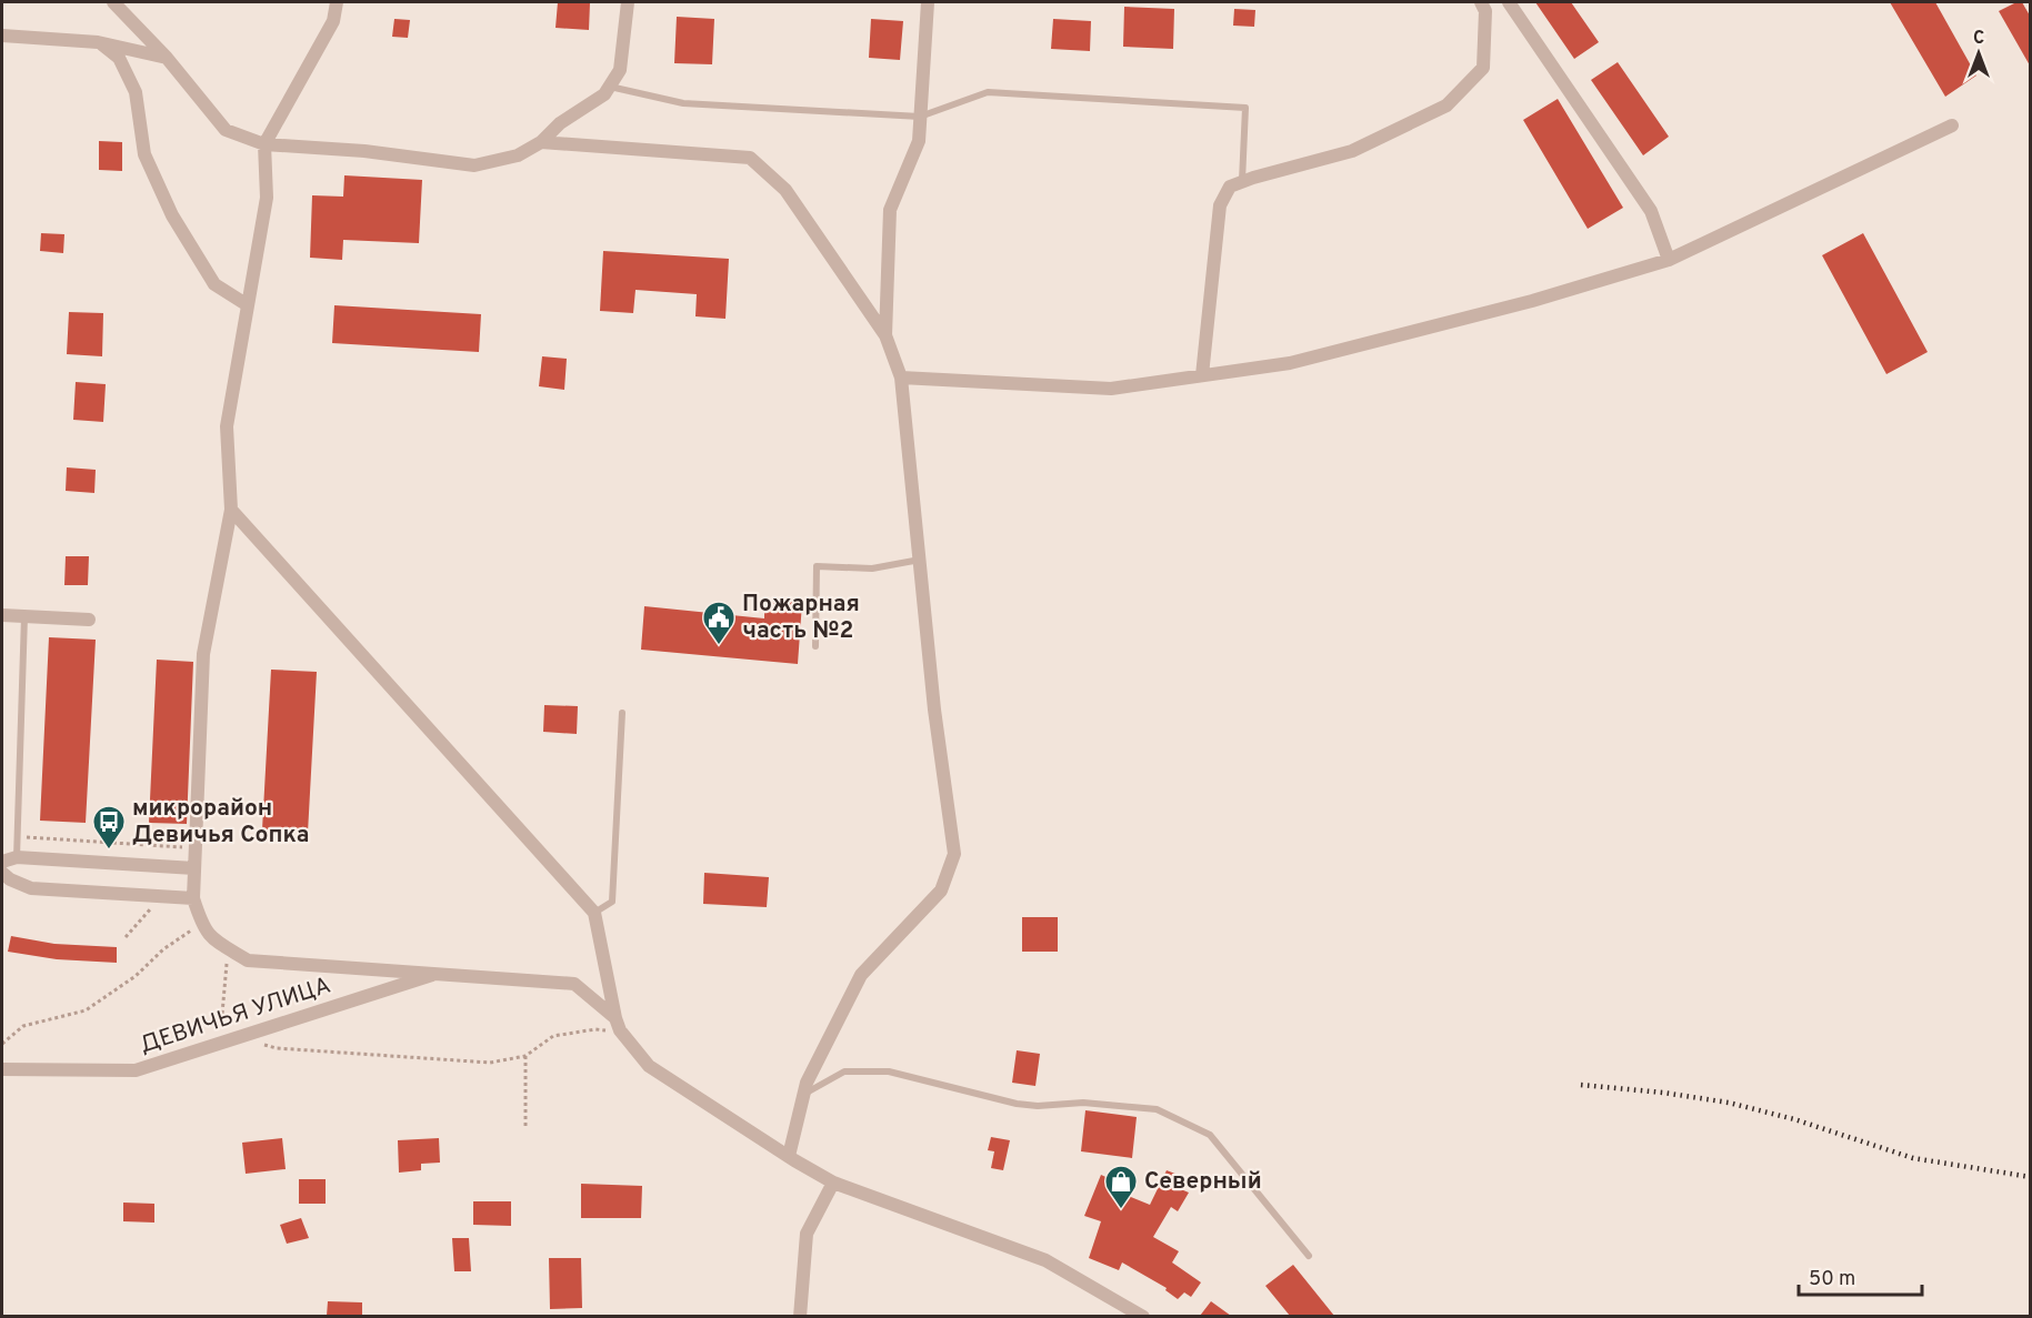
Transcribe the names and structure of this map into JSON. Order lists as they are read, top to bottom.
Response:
{
  "streets": {
    "street": ["ДЕВИЧЬЯ УЛИЦА"]
  },
  "places": {
    "public building": ["Пожарная часть №2"],
    "bus stop": ["микрорайон Девичья Сопка"],
    "shop": ["Северный"]
  },
  "scale_bar": "50 m",
  "north": "top"
}
